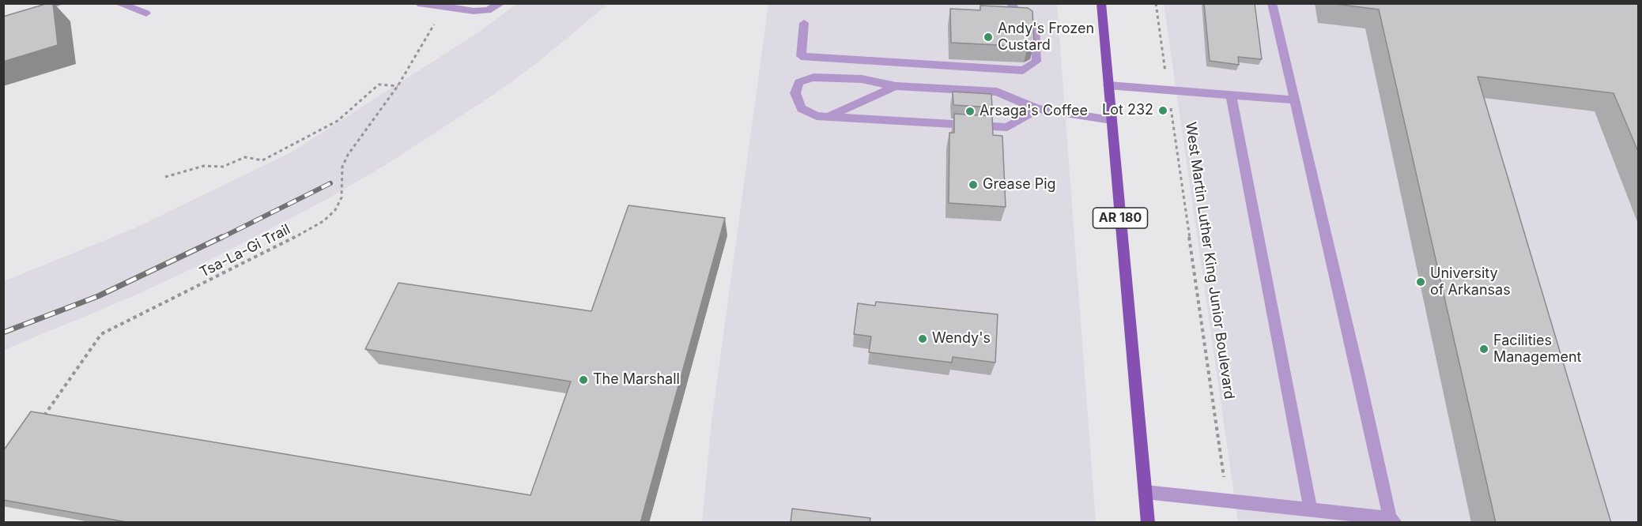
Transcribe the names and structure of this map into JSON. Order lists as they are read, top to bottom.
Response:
{
  "streets": {
    "main road": ["AR 180"],
    "path": ["Tsa-La-Gi Trail", "West Martin Luther King Junior Boulevard"]
  },
  "places": [
    "Andy's Frozen Custard",
    "Lot 232",
    "Arsaga's Coffee",
    "Grease Pig",
    "University of Arkansas",
    "Wendy's",
    "Facilities Management",
    "The Marshall"
  ]
}
